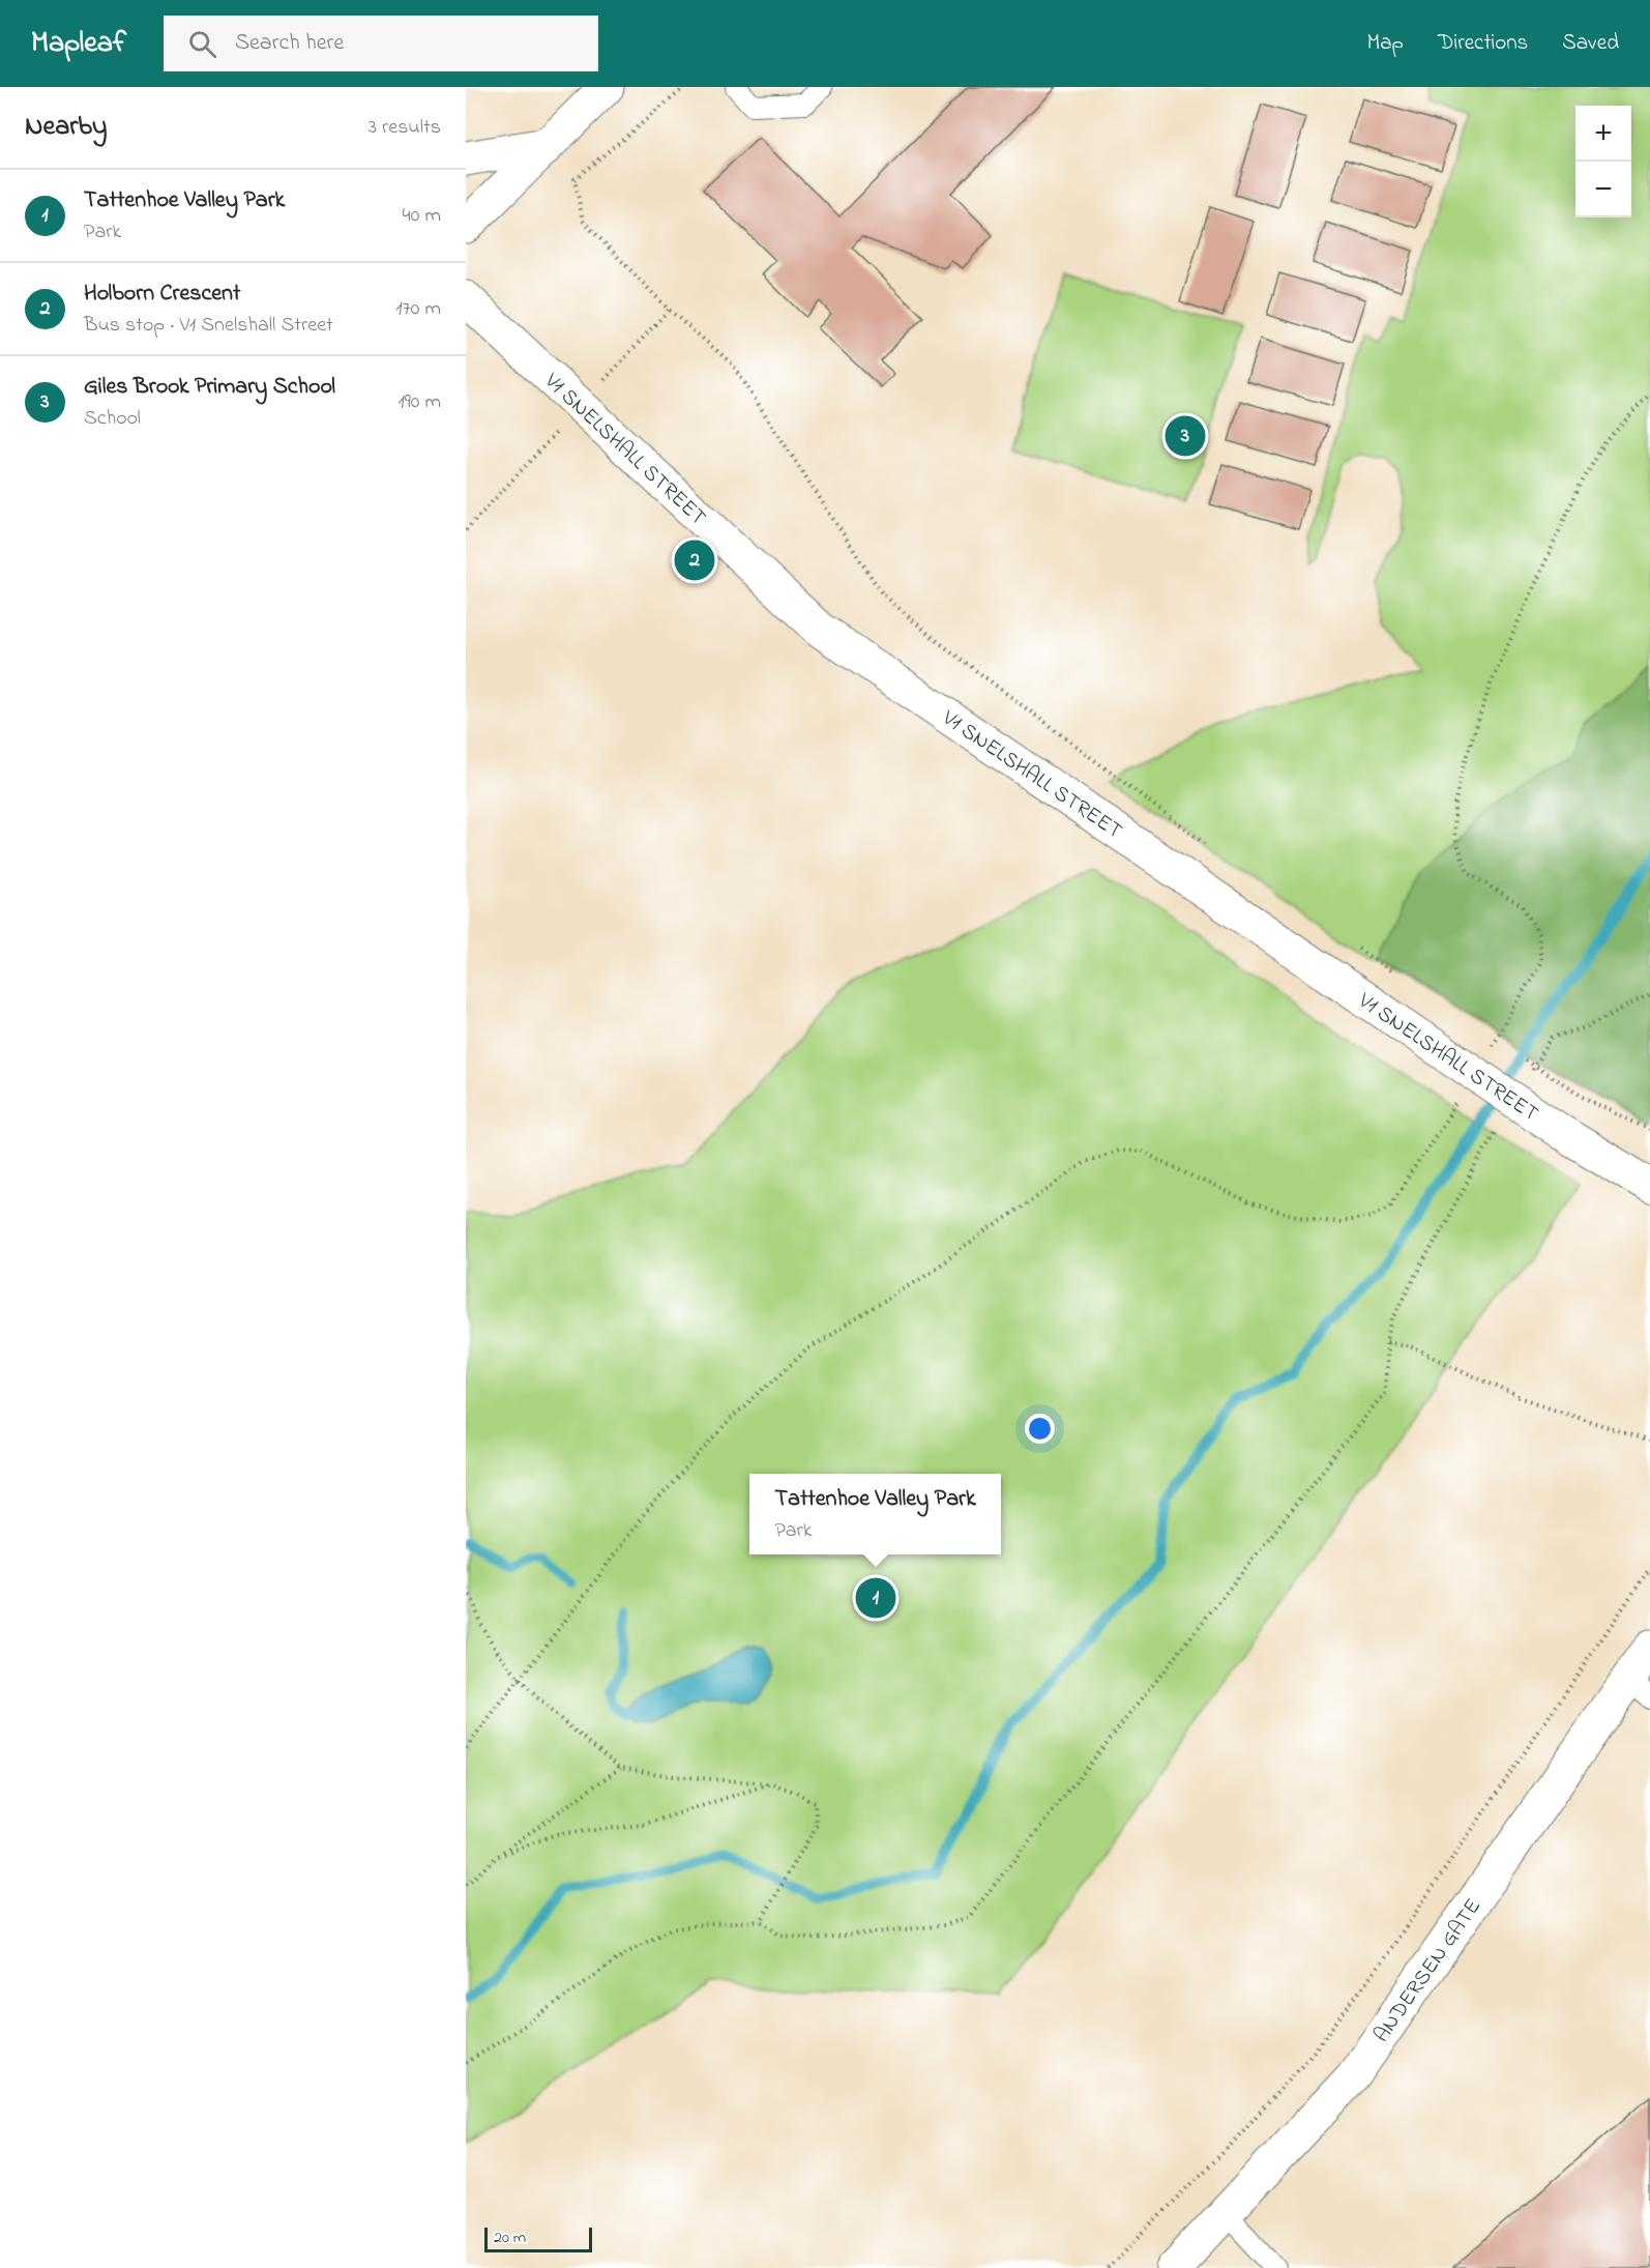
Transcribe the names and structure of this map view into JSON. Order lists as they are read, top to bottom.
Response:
{
  "streets": {
    "street": ["V1 SNELSHALL STREET", "ANDERSEN GATE"]
  },
  "scale_bar": "20 m",
  "page": {
    "header": "Mapleaf",
    "search": "Search here",
    "nav": ["Map", "Directions", "Saved"],
    "heading": ["Nearby", "3 results"],
    "map_buttons": ["+", "−"],
    "list": [
      {
        "mark": "1",
        "name": "Tattenhoe Valley Park",
        "note": "Park",
        "value": "40 m"
      },
      {
        "mark": "2",
        "name": "Holborn Crescent",
        "note": "Bus stop · V1 Snelshall Street",
        "value": "170 m"
      },
      {
        "mark": "3",
        "name": "Giles Brook Primary School",
        "note": "School",
        "value": "190 m"
      }
    ],
    "pins": ["3", "2", "1"],
    "popup": ["Tattenhoe Valley Park", "Park"],
    "scale": "20 m"
  }
}
